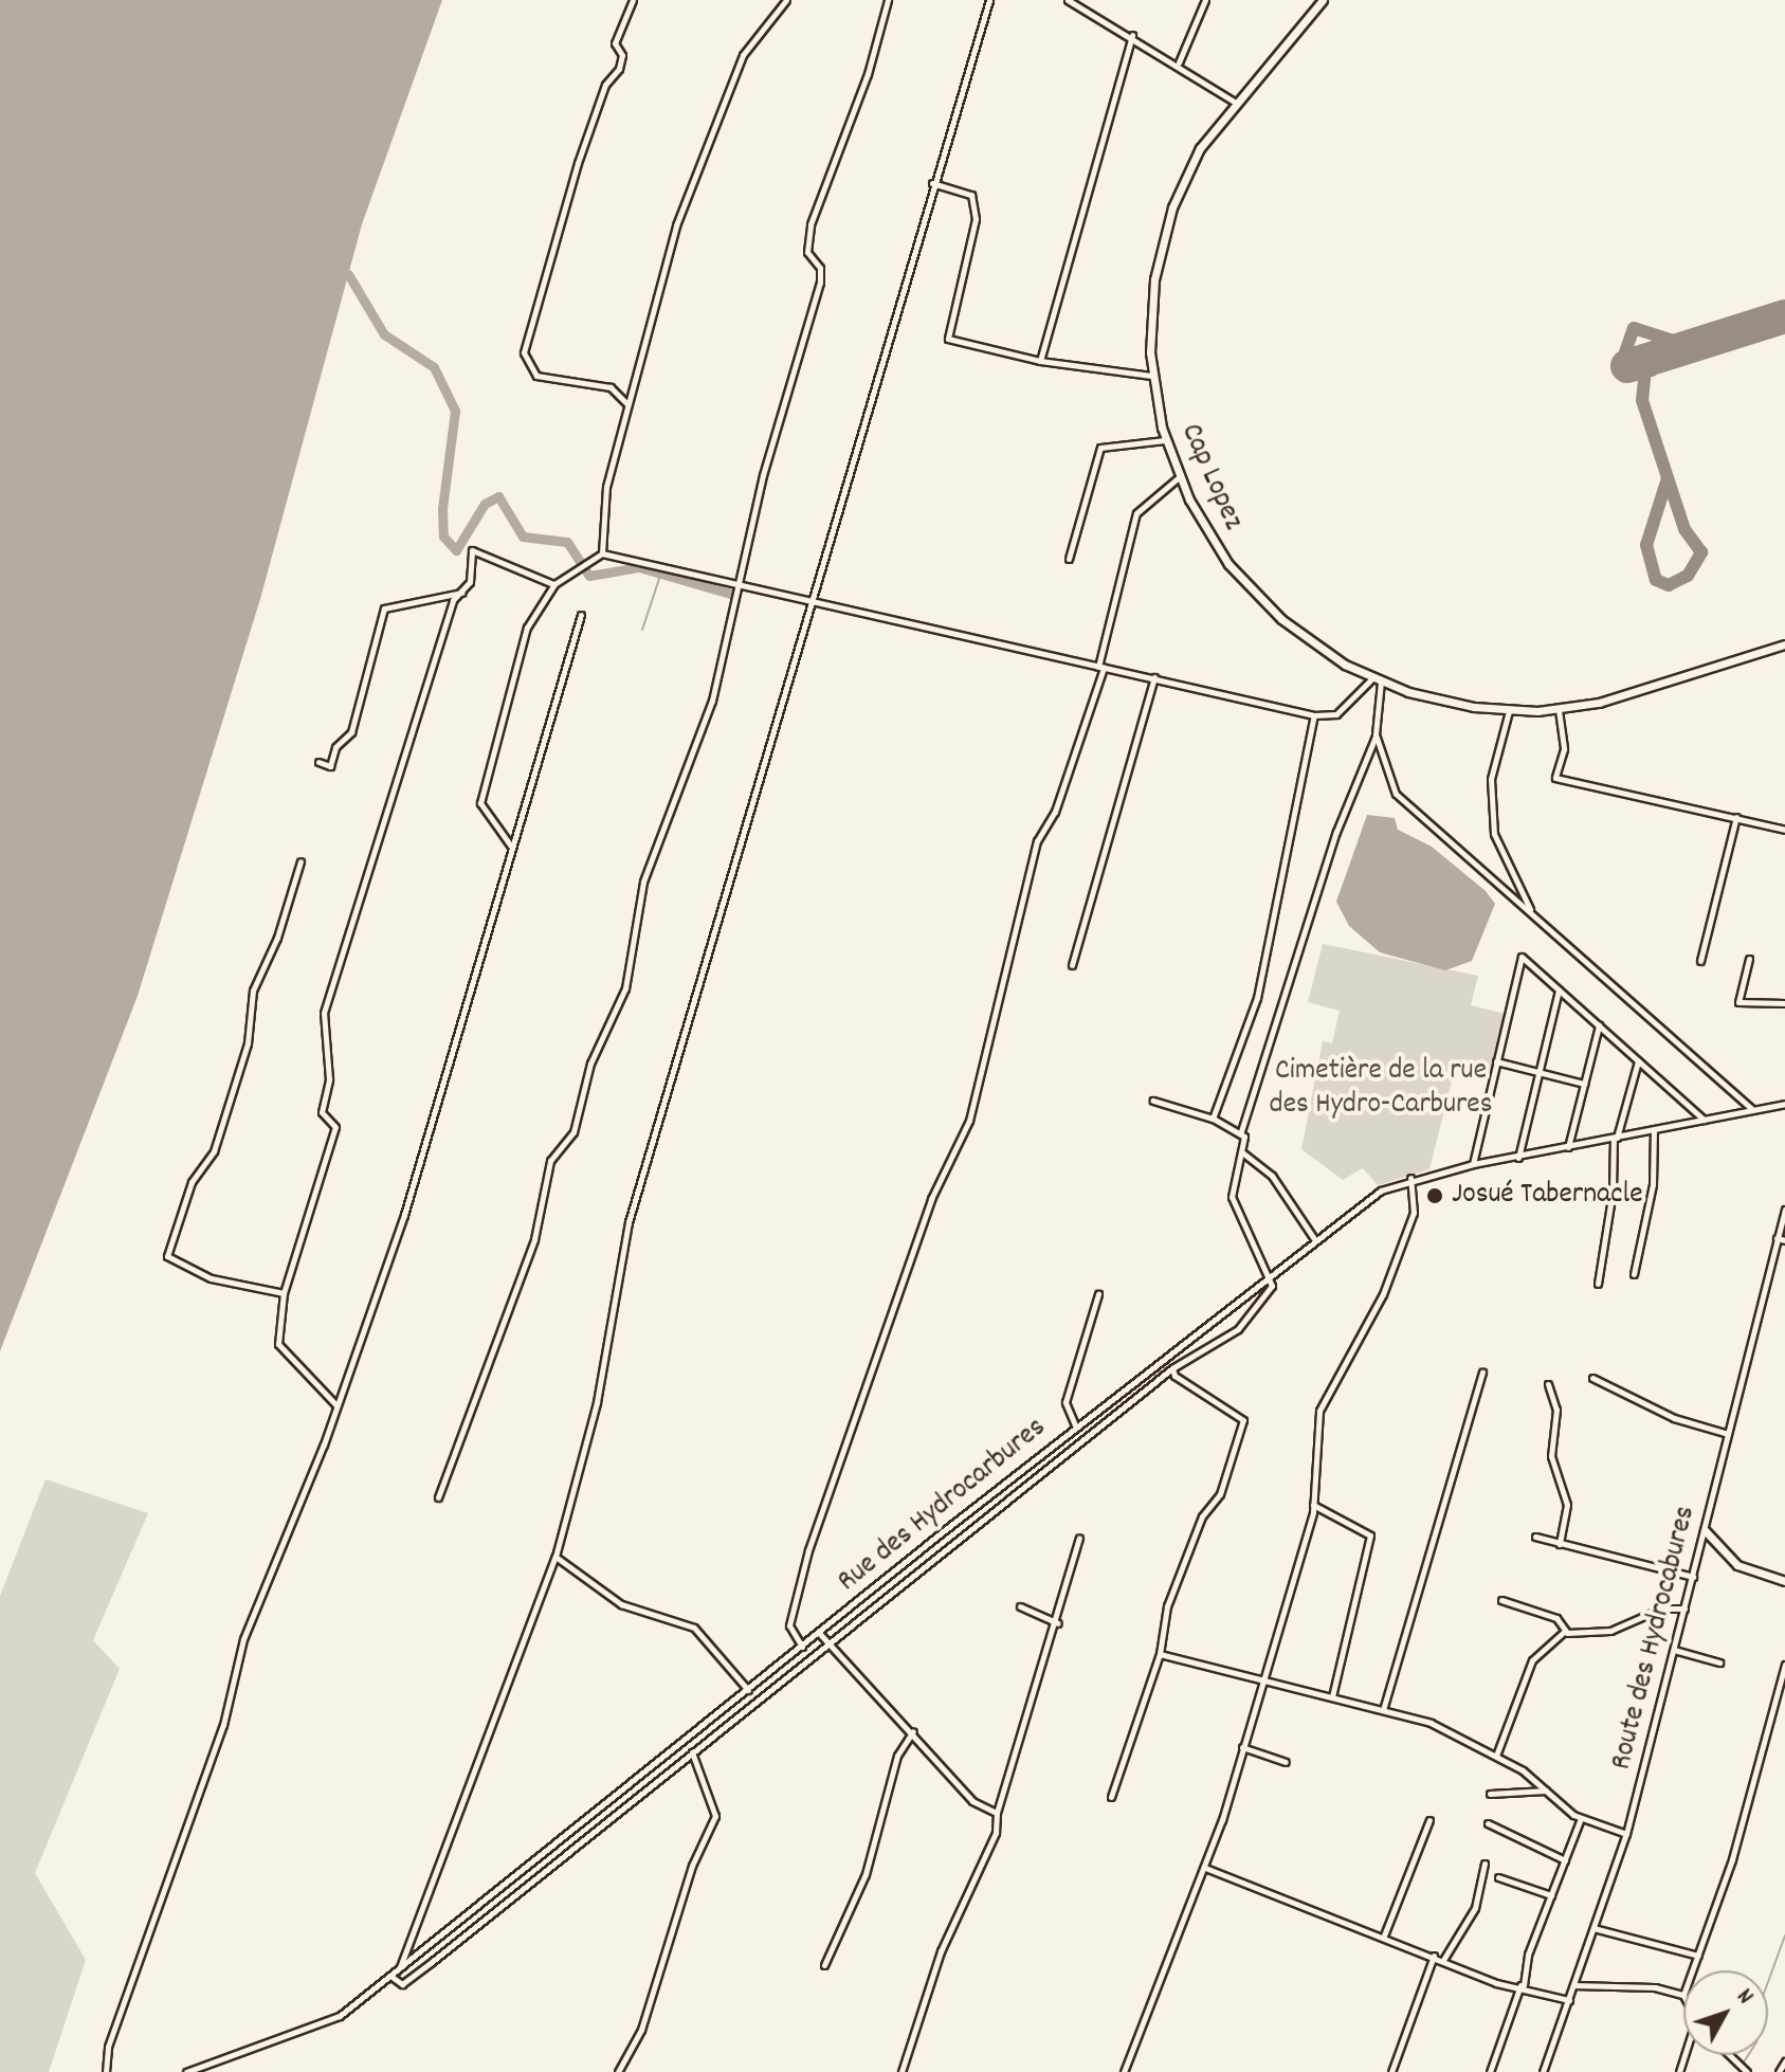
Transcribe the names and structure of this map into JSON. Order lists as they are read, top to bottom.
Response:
{
  "streets": {
    "street": ["Cap Lopez", "Rue des Hydrocarbures", "Route des Hydrocabures"]
  },
  "parks": ["Cimetière de la rue des Hydro-Carbures"],
  "places": ["Josué Tabernacle"],
  "north": "top right"
}
